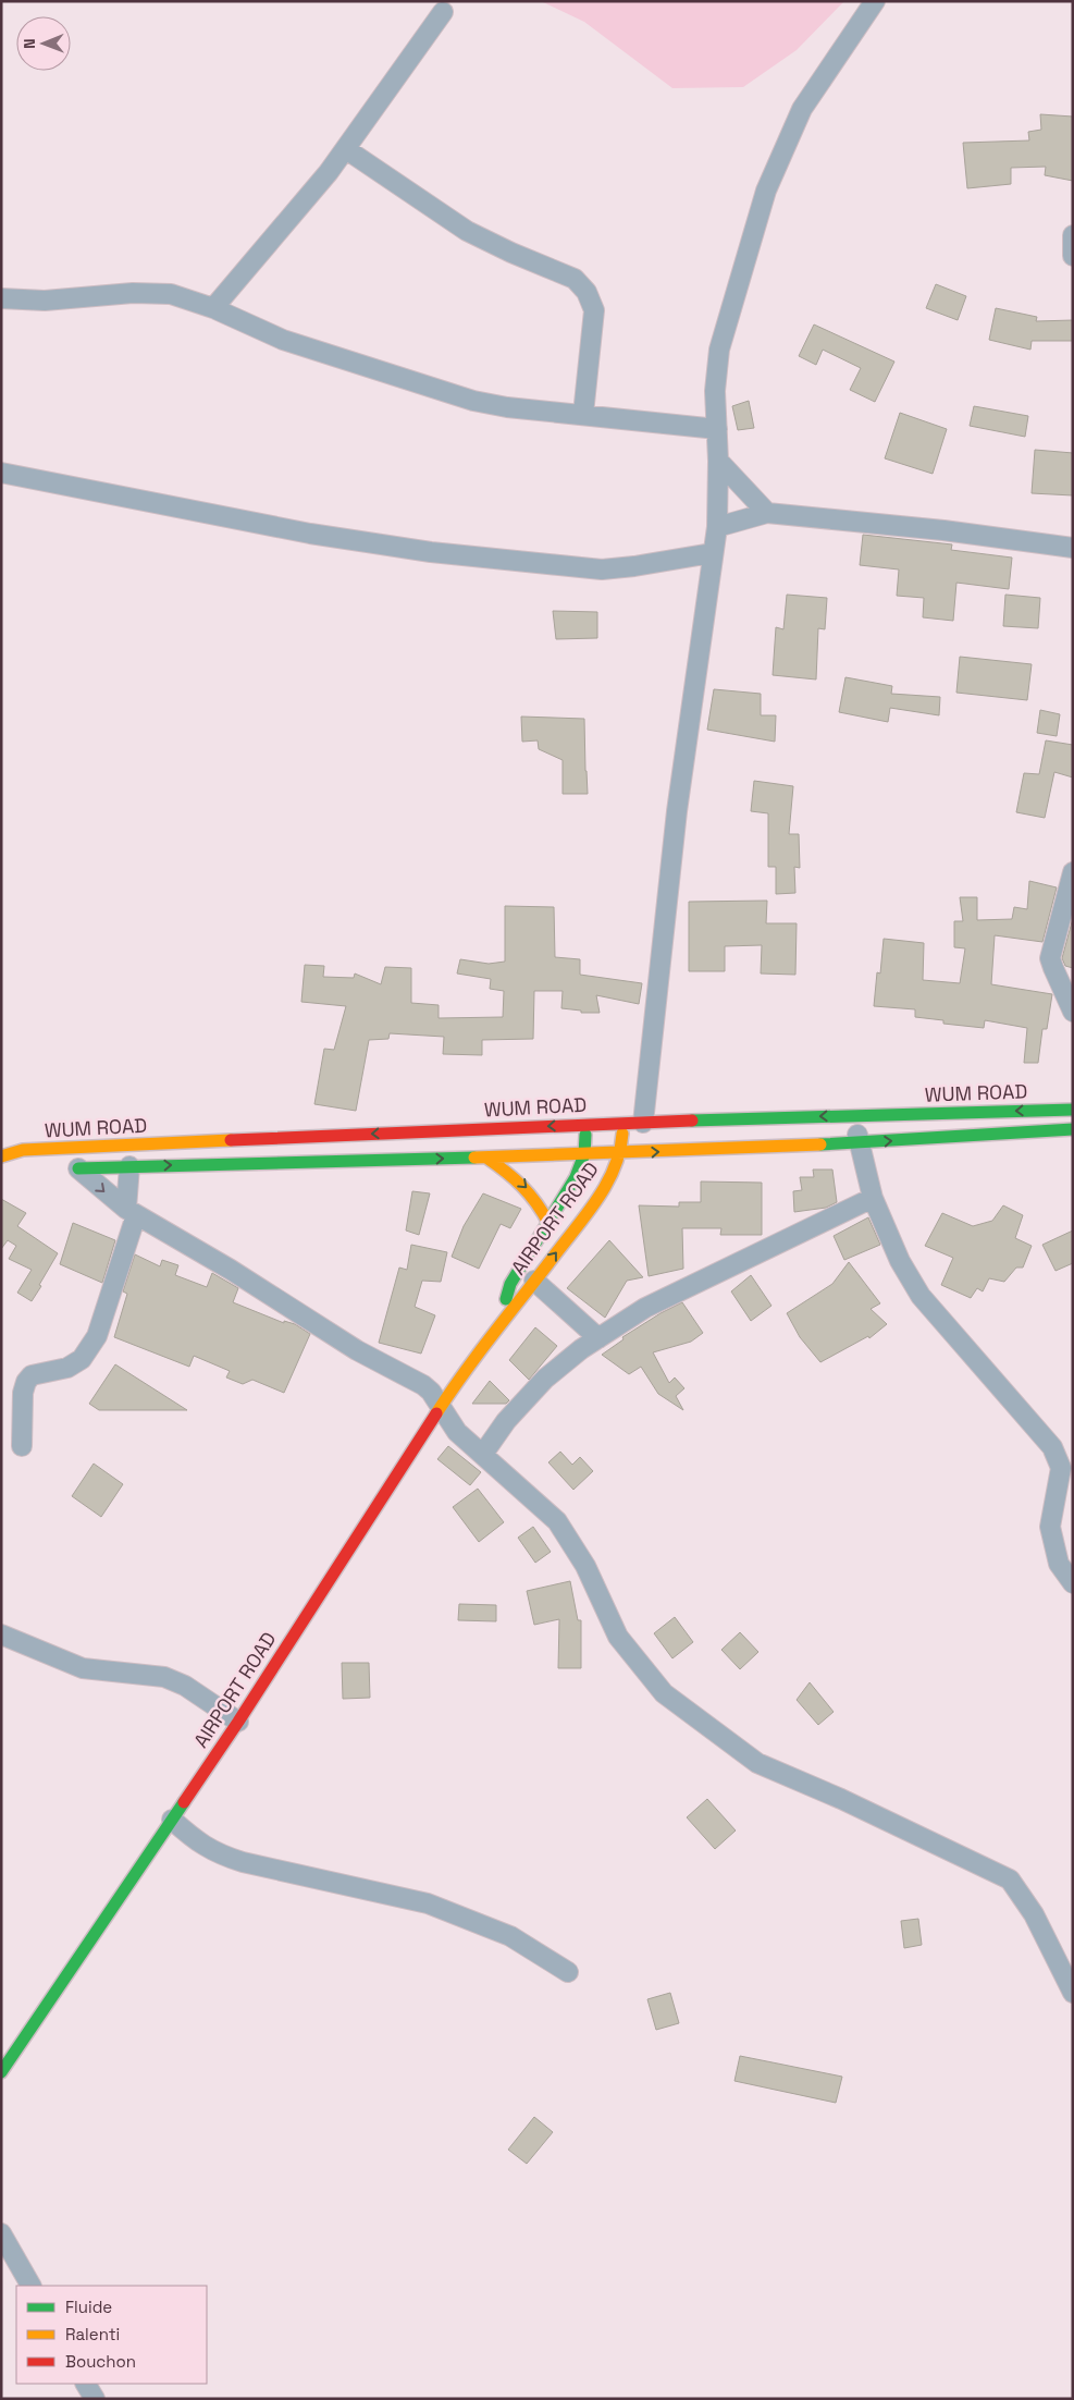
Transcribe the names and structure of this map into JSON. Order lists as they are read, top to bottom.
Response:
{
  "streets": {
    "main road": ["WUM ROAD", "AIRPORT ROAD"]
  },
  "crossings": [
    ["WUM ROAD", "AIRPORT ROAD"]
  ],
  "legend": ["Fluide", "Ralenti", "Bouchon"],
  "north": "left"
}
